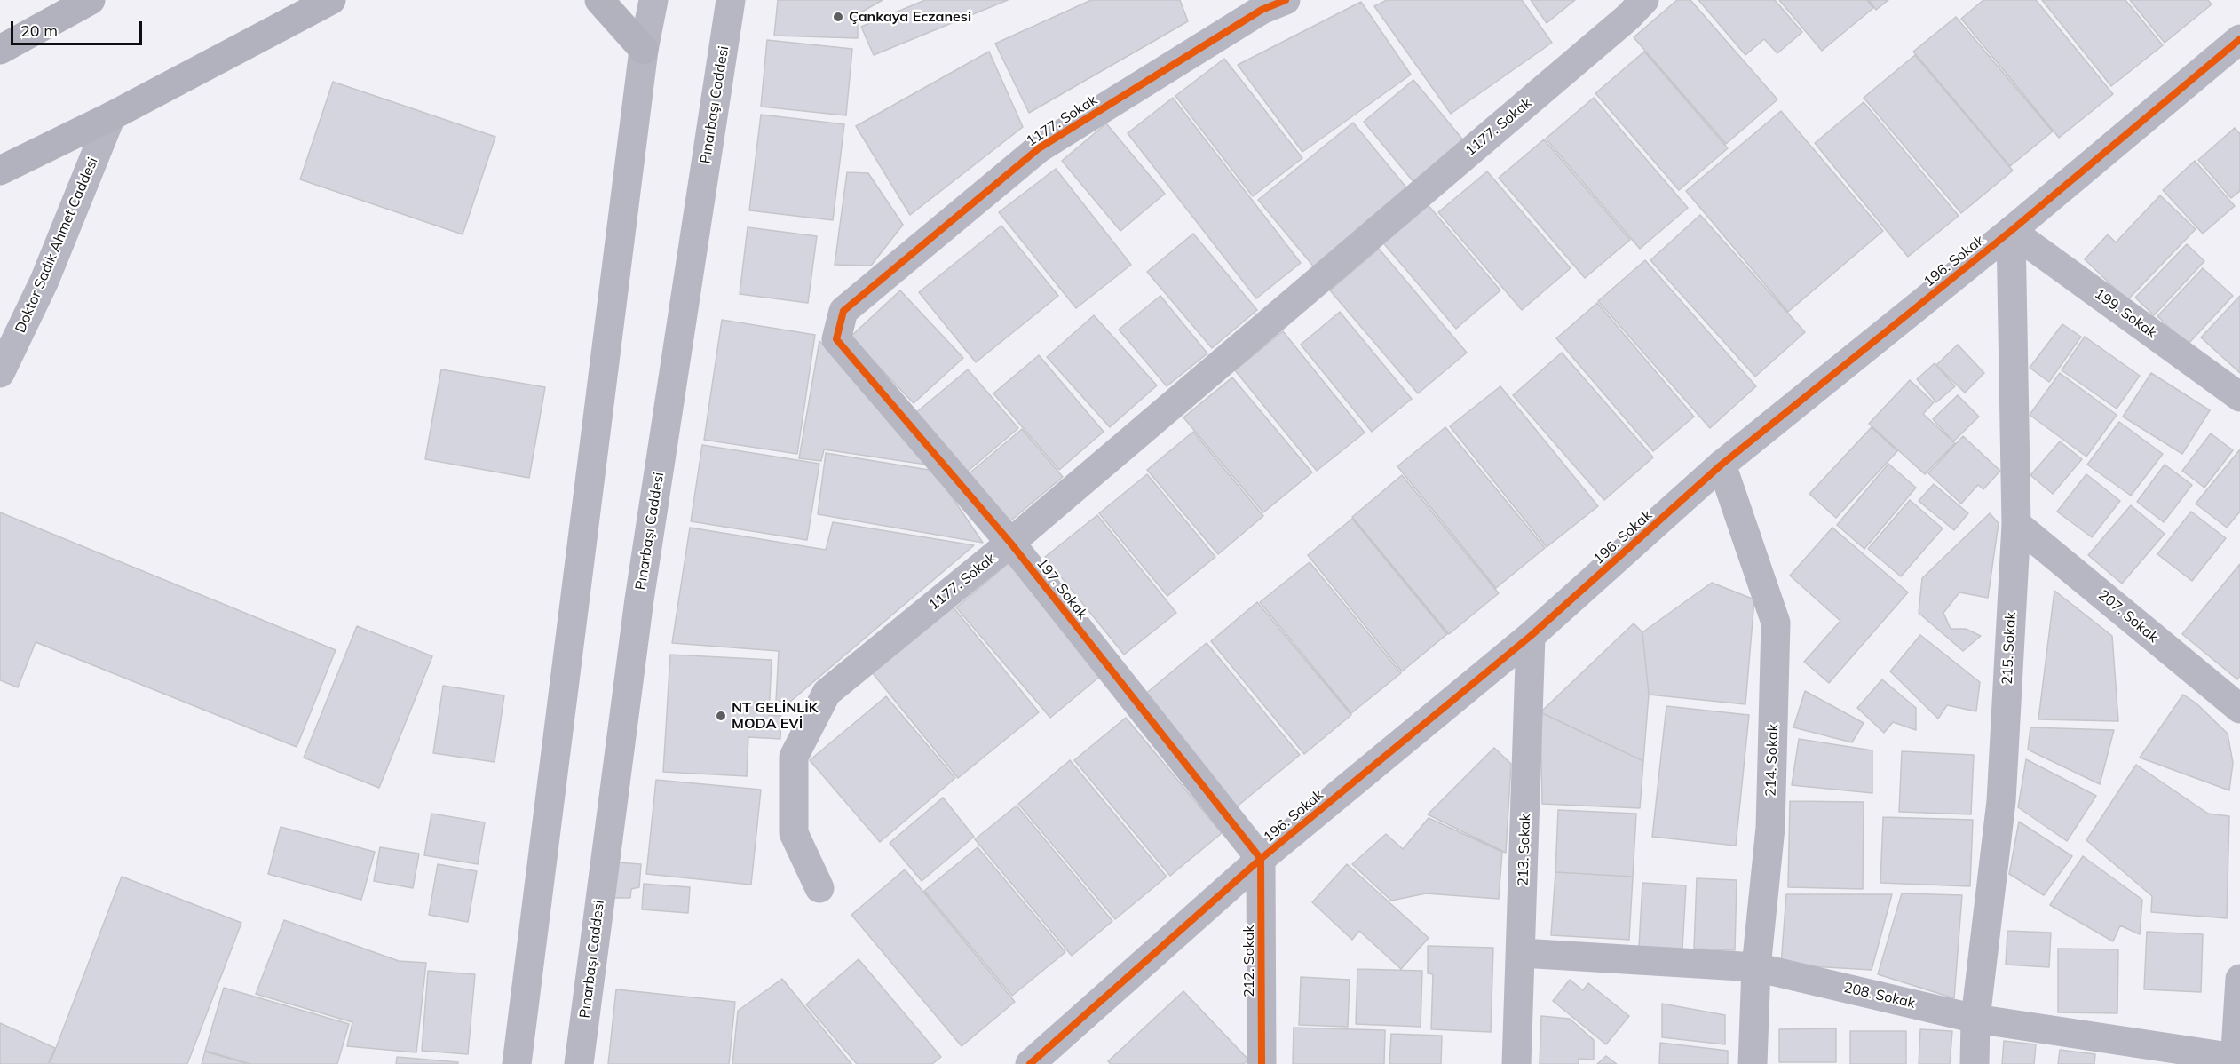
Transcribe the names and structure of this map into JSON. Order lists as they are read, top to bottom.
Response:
{
  "streets": {
    "street": [
      "Pınarbaşı Caddesi",
      "1177. Sokak",
      "Doktor Sadık Ahmet Caddesi",
      "196. Sokak",
      "199. Sokak",
      "197. Sokak",
      "207. Sokak",
      "215. Sokak",
      "214. Sokak",
      "213. Sokak",
      "212. Sokak",
      "208. Sokak"
    ]
  },
  "crossings": [
    ["1177. Sokak", "197. Sokak"],
    ["196. Sokak", "199. Sokak"],
    ["196. Sokak", "197. Sokak"],
    ["196. Sokak", "215. Sokak"],
    ["196. Sokak", "214. Sokak"],
    ["196. Sokak", "213. Sokak"],
    ["196. Sokak", "212. Sokak"],
    ["199. Sokak", "215. Sokak"],
    ["197. Sokak", "212. Sokak"],
    ["207. Sokak", "215. Sokak"],
    ["215. Sokak", "208. Sokak"],
    ["214. Sokak", "208. Sokak"],
    ["213. Sokak", "208. Sokak"]
  ],
  "places": ["Çankaya Eczanesi", "NT GELİNLİK MODA EVİ"],
  "scale_bar": "20 m"
}
